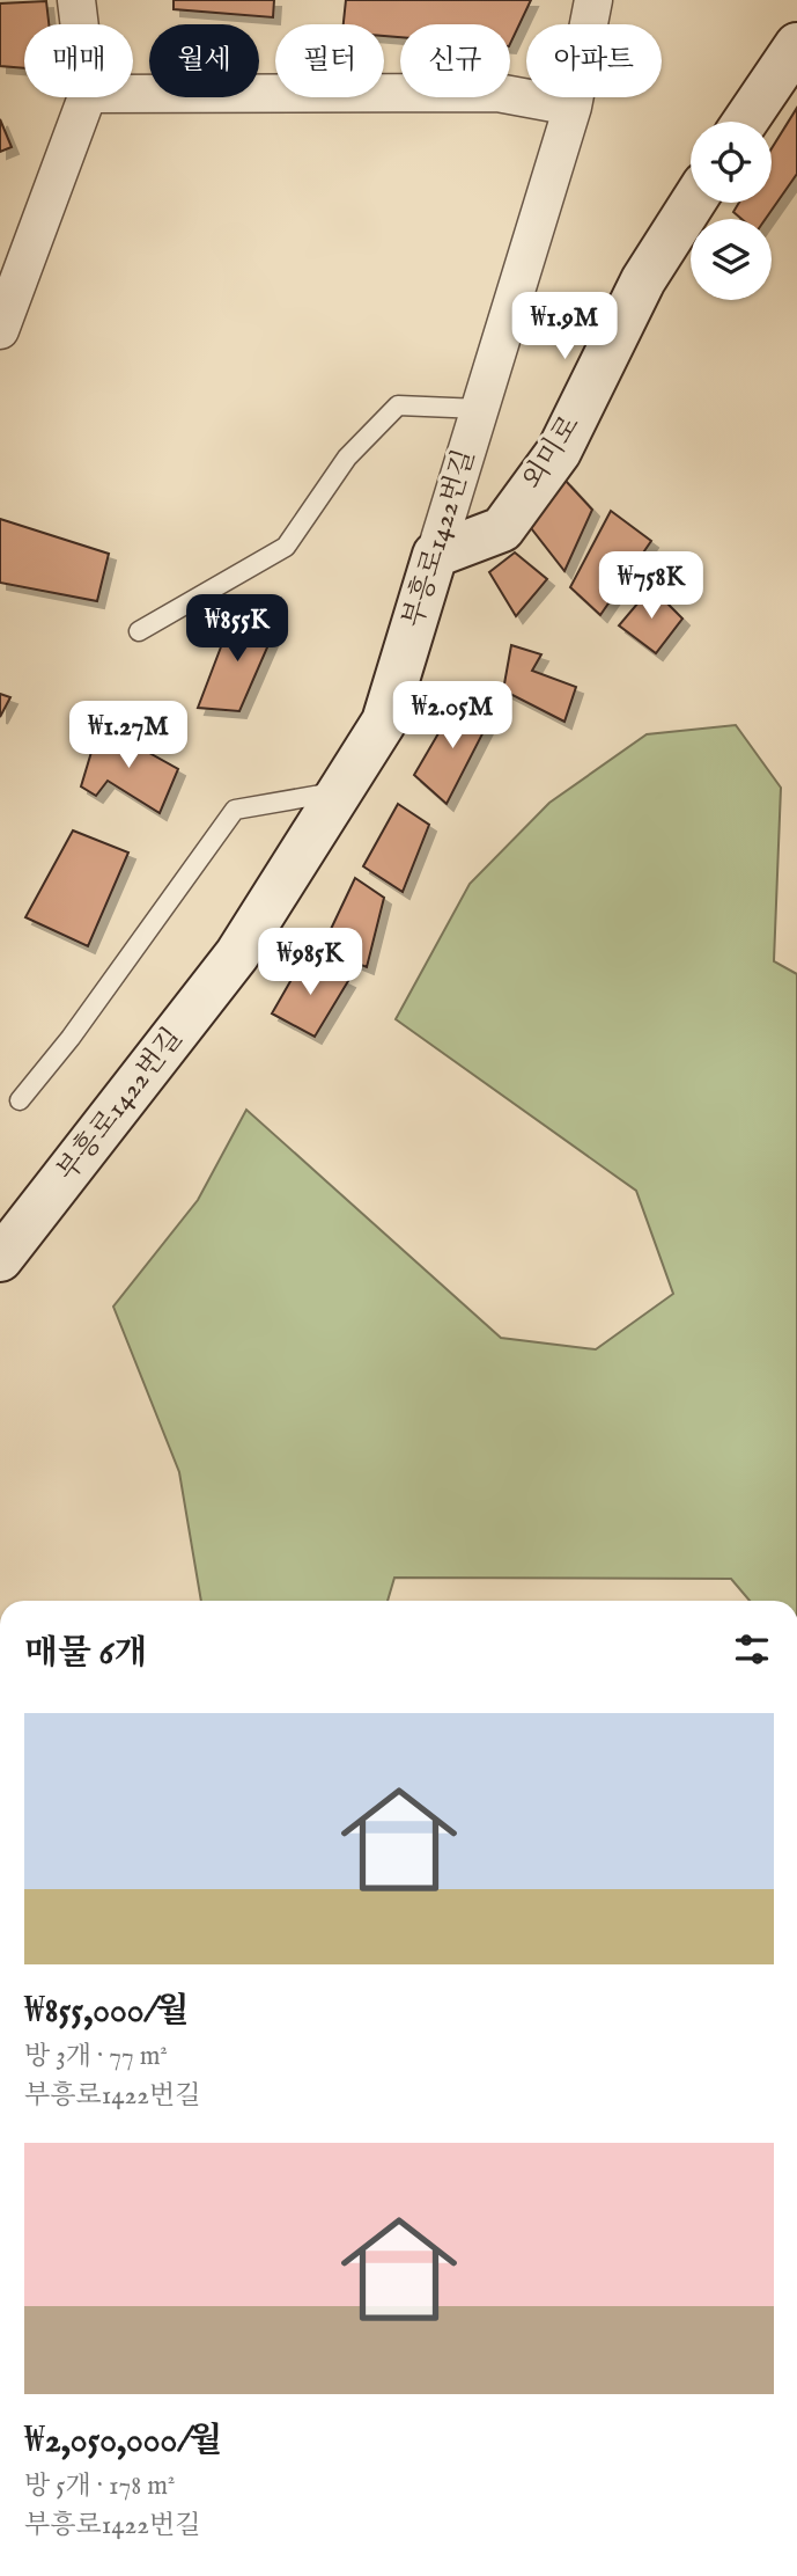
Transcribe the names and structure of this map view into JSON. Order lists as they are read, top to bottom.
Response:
{
  "streets": {
    "street": ["외미로", "부흥로1422번길"]
  },
  "crossings": [
    ["외미로", "부흥로1422번길"]
  ],
  "page": {
    "chip": [
      "매매",
      "월세",
      "필터",
      "신규",
      "아파트"
    ],
    "price": [
      "₩1.9M",
      "₩758K",
      "₩855K",
      "₩2.05M",
      "₩1.27M",
      "₩985K"
    ],
    "heading": "매물 6개",
    "list": [
      {
        "name": "₩855,000/월",
        "note": "방 3개 · 77 m² · 부흥로1422번길"
      },
      {
        "name": "₩2,050,000/월",
        "note": "방 5개 · 178 m² · 부흥로1422번길"
      }
    ]
  }
}
